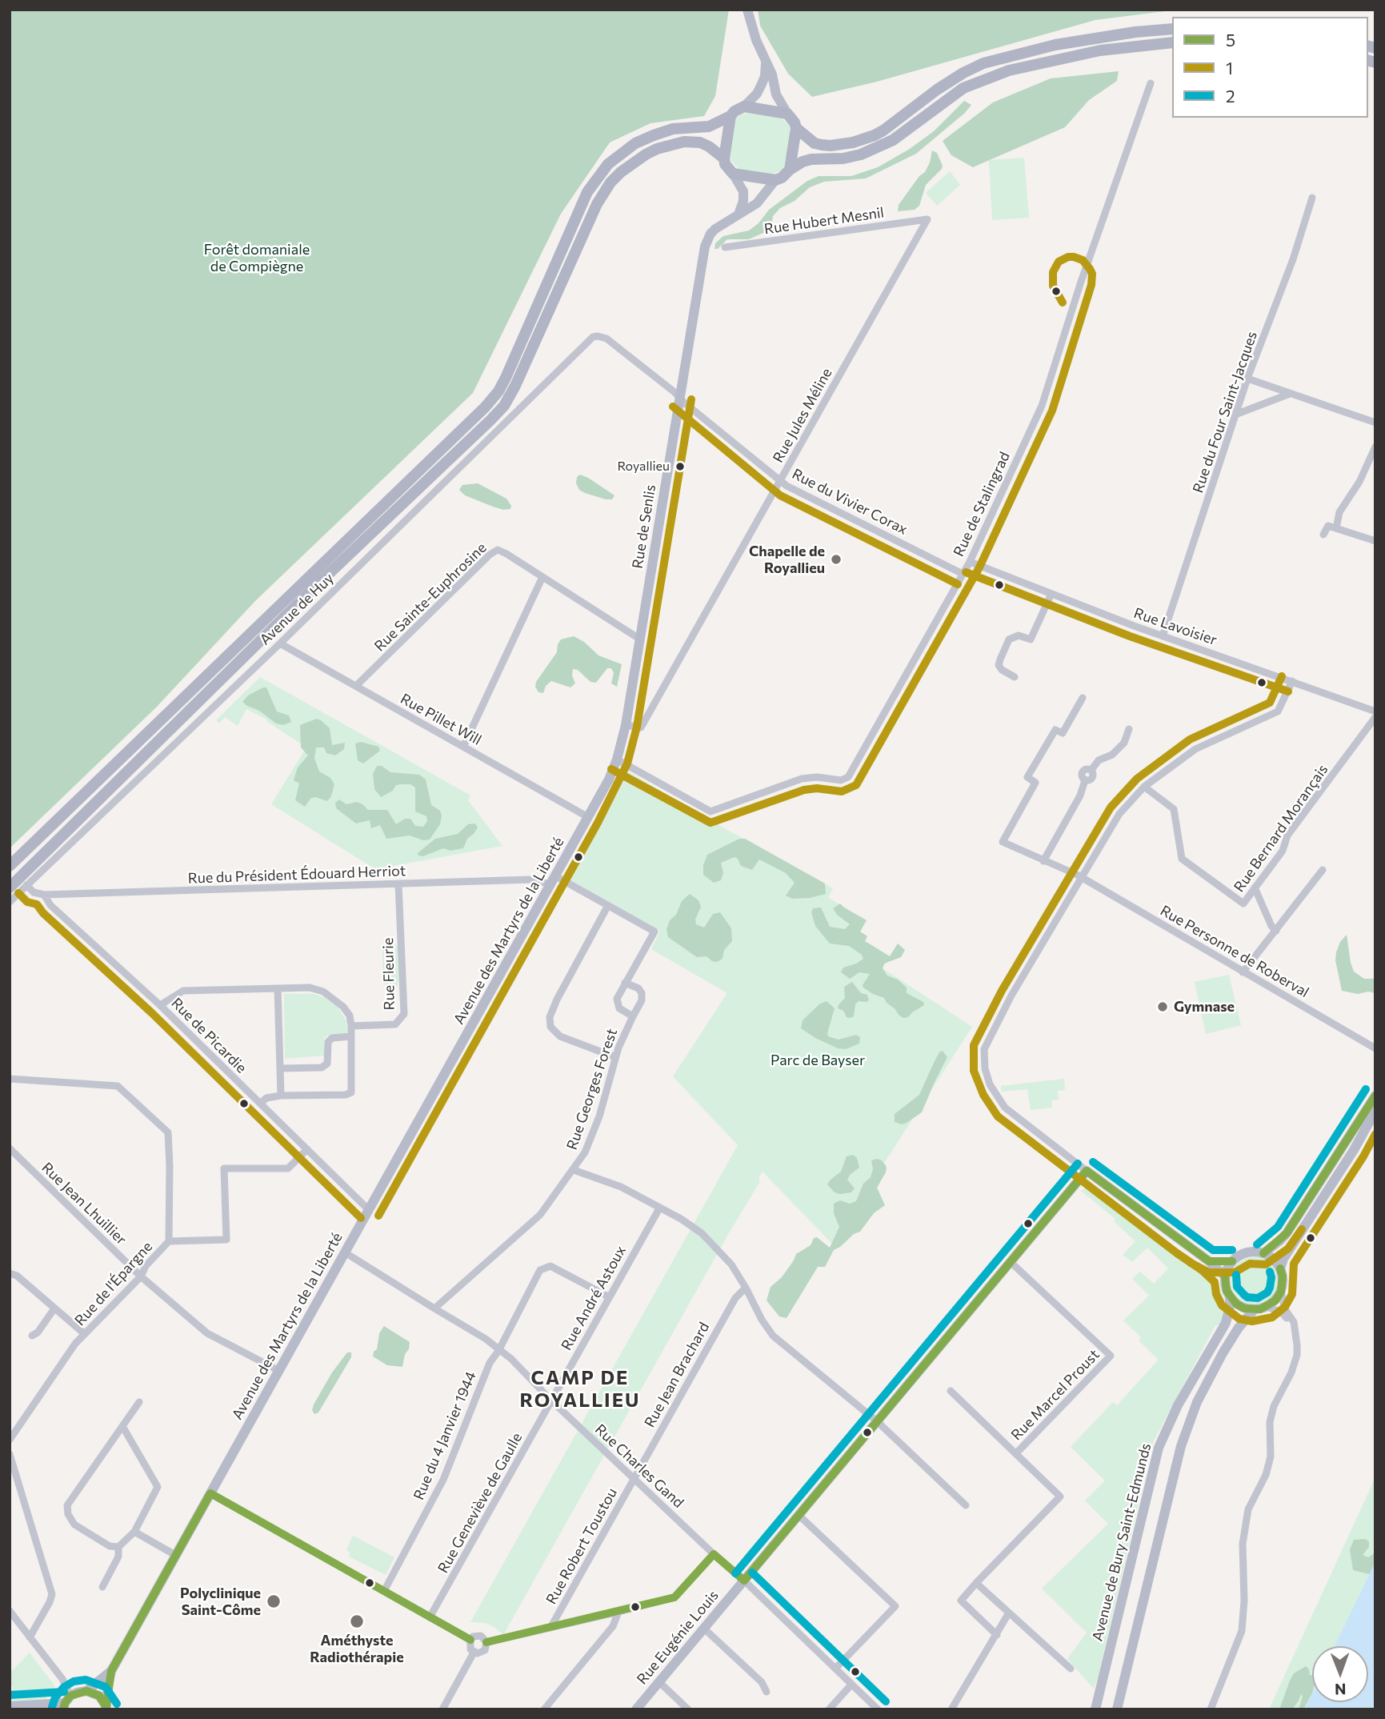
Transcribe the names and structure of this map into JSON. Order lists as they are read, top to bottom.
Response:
{
  "streets": {
    "street": [
      "Rue Hubert Mesnil",
      "Rue du Four Saint-Jacques",
      "Rue Jules Méline",
      "Rue du Vivier Corax",
      "Rue de Stalingrad",
      "Rue de Senlis",
      "Rue Sainte-Euphrosine",
      "Avenue de Huy",
      "Rue Lavoisier",
      "Rue Pillet Will",
      "Rue Bernard Morançais",
      "Rue du Président Édouard Herriot",
      "Avenue des Martyrs de la Liberté",
      "Rue Personne de Roberval",
      "Rue Fleurie",
      "Rue de Picardie",
      "Rue Georges Forest",
      "Rue Jean Lhuillier",
      "Rue de l'Épargne",
      "Rue André Astoux",
      "Rue Jean Brachard",
      "Rue Marcel Proust",
      "Rue du 4 Janvier 1944",
      "Rue Charles Gand",
      "Rue Geneviève de Gaulle",
      "Avenue de Bury Saint-Edmunds",
      "Rue Robert Toustou",
      "Rue Eugénie Louis"
    ]
  },
  "crossings": [
    ["Rue Hubert Mesnil", "Rue Jules Méline"],
    ["Rue du Four Saint-Jacques", "Rue Lavoisier"],
    ["Rue Jules Méline", "Rue du Vivier Corax"],
    ["Rue Jules Méline", "Rue de Senlis"],
    ["Rue du Vivier Corax", "Rue de Stalingrad"],
    ["Rue du Vivier Corax", "Rue de Senlis"],
    ["Rue du Vivier Corax", "Avenue de Huy"],
    ["Rue de Stalingrad", "Rue de Senlis"],
    ["Rue de Stalingrad", "Rue Lavoisier"],
    ["Rue de Stalingrad", "Avenue des Martyrs de la Liberté"],
    ["Rue de Senlis", "Rue Sainte-Euphrosine"],
    ["Rue de Senlis", "Avenue des Martyrs de la Liberté"],
    ["Rue Sainte-Euphrosine", "Rue Pillet Will"],
    ["Avenue de Huy", "Rue Pillet Will"],
    ["Avenue de Huy", "Rue de Picardie"],
    ["Rue Pillet Will", "Avenue des Martyrs de la Liberté"],
    ["Rue du Président Édouard Herriot", "Avenue des Martyrs de la Liberté"],
    ["Rue du Président Édouard Herriot", "Rue Fleurie"],
    ["Rue du Président Édouard Herriot", "Rue de Picardie"],
    ["Rue du Président Édouard Herriot", "Rue Georges Forest"],
    ["Avenue des Martyrs de la Liberté", "Rue de Picardie"],
    ["Avenue des Martyrs de la Liberté", "Rue Georges Forest"],
    ["Avenue des Martyrs de la Liberté", "Rue Jean Lhuillier"],
    ["Avenue des Martyrs de la Liberté", "Rue Charles Gand"],
    ["Rue Georges Forest", "Rue Charles Gand"],
    ["Rue Jean Lhuillier", "Rue de l'Épargne"],
    ["Rue André Astoux", "Rue du 4 Janvier 1944"],
    ["Rue André Astoux", "Rue Charles Gand"],
    ["Rue André Astoux", "Rue Geneviève de Gaulle"],
    ["Rue Jean Brachard", "Rue Charles Gand"],
    ["Rue Jean Brachard", "Rue Robert Toustou"],
    ["Rue Marcel Proust", "Rue Eugénie Louis"],
    ["Rue du 4 Janvier 1944", "Rue Charles Gand"],
    ["Rue Charles Gand", "Rue Geneviève de Gaulle"],
    ["Rue Charles Gand", "Rue Robert Toustou"],
    ["Rue Charles Gand", "Rue Eugénie Louis"]
  ],
  "districts": ["CAMP DE ROYALLIEU"],
  "parks": ["Forêt domaniale de Compiègne", "Parc de Bayser"],
  "places": [
    "Royallieu",
    "Chapelle de Royallieu",
    "Gymnase",
    "Polyclinique Saint-Côme",
    "Améthyste Radiothérapie"
  ],
  "lines": ["transit line 1", "transit line 2", "transit line 5"],
  "legend": ["5", "1", "2"],
  "north": "bottom"
}
